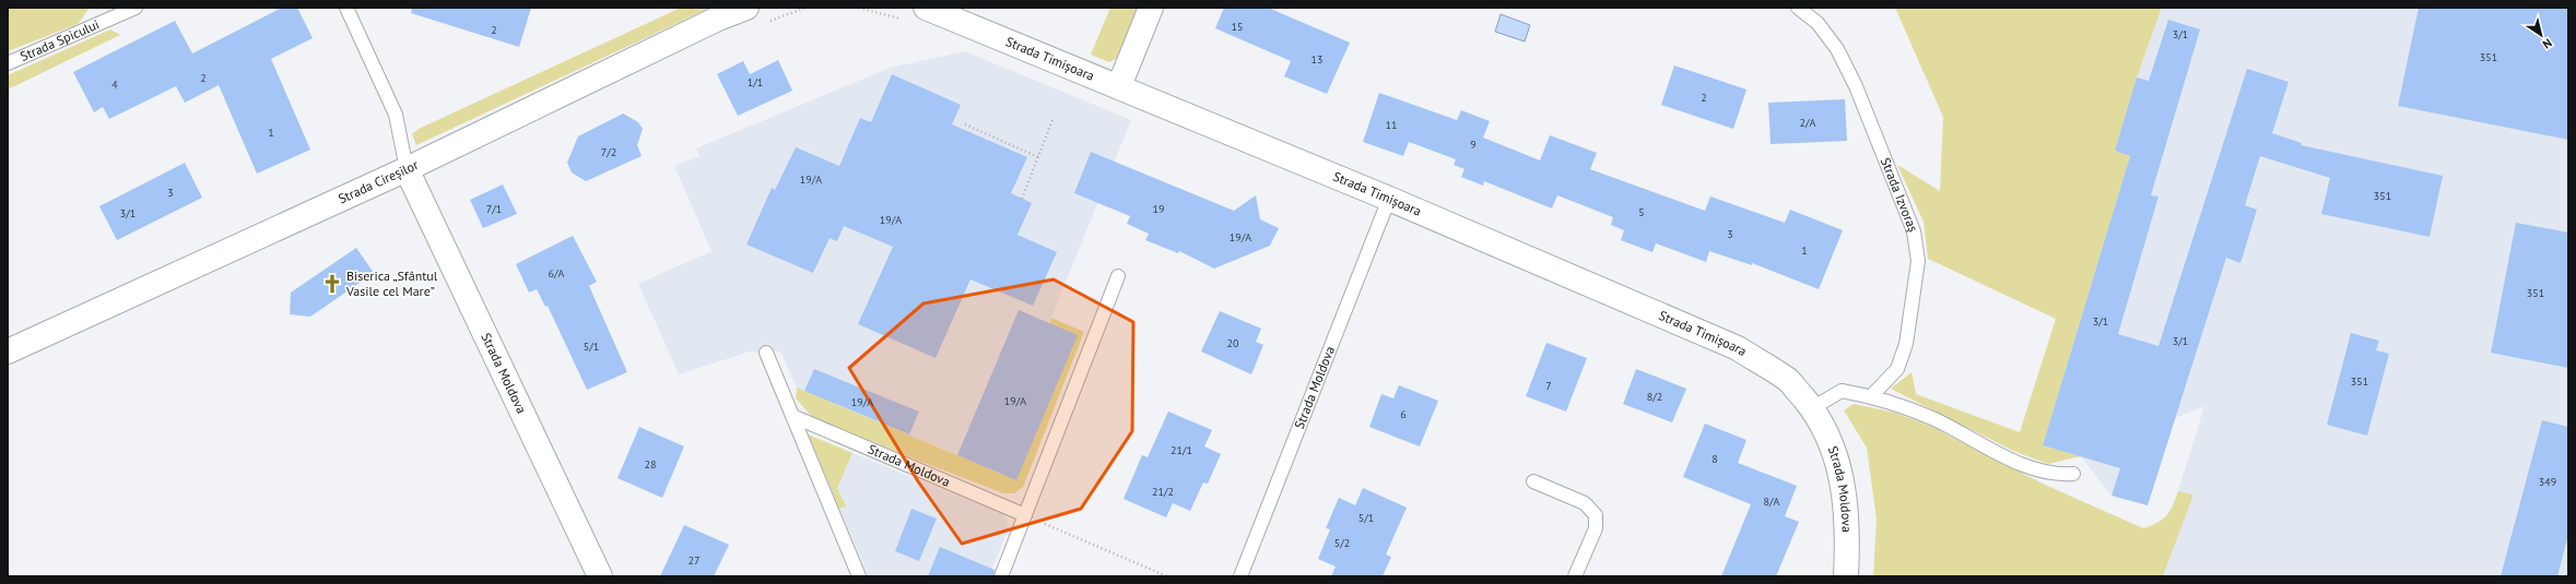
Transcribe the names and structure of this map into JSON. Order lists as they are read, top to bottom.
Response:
{
  "streets": {
    "street": ["Strada Timișoara", "Strada Cireșilor", "Strada Moldova"],
    "lane": ["Strada Spicului", "Strada Izvoraș"]
  },
  "crossings": [
    ["Strada Timișoara", "Strada Moldova"],
    ["Strada Cireșilor", "Strada Moldova"]
  ],
  "places": {
    "church": ["Biserica „Sfântul Vasile cel Mare”"]
  },
  "house_numbers": [
    "15",
    "2",
    "3/1",
    "351",
    "13",
    "2",
    "1/1",
    "4",
    "2",
    "2/A",
    "11",
    "1",
    "9",
    "7/2",
    "19/A",
    "3",
    "351",
    "7/1",
    "19",
    "5",
    "3/1",
    "19/A",
    "3",
    "19/A",
    "1",
    "6/A",
    "351",
    "3/1",
    "3/1",
    "20",
    "5/1",
    "351",
    "7",
    "8/2",
    "19/A",
    "19/A",
    "6",
    "21/1",
    "8",
    "28",
    "349",
    "21/2",
    "8/A",
    "5/1",
    "5/2",
    "27"
  ],
  "north": "bottom right"
}
